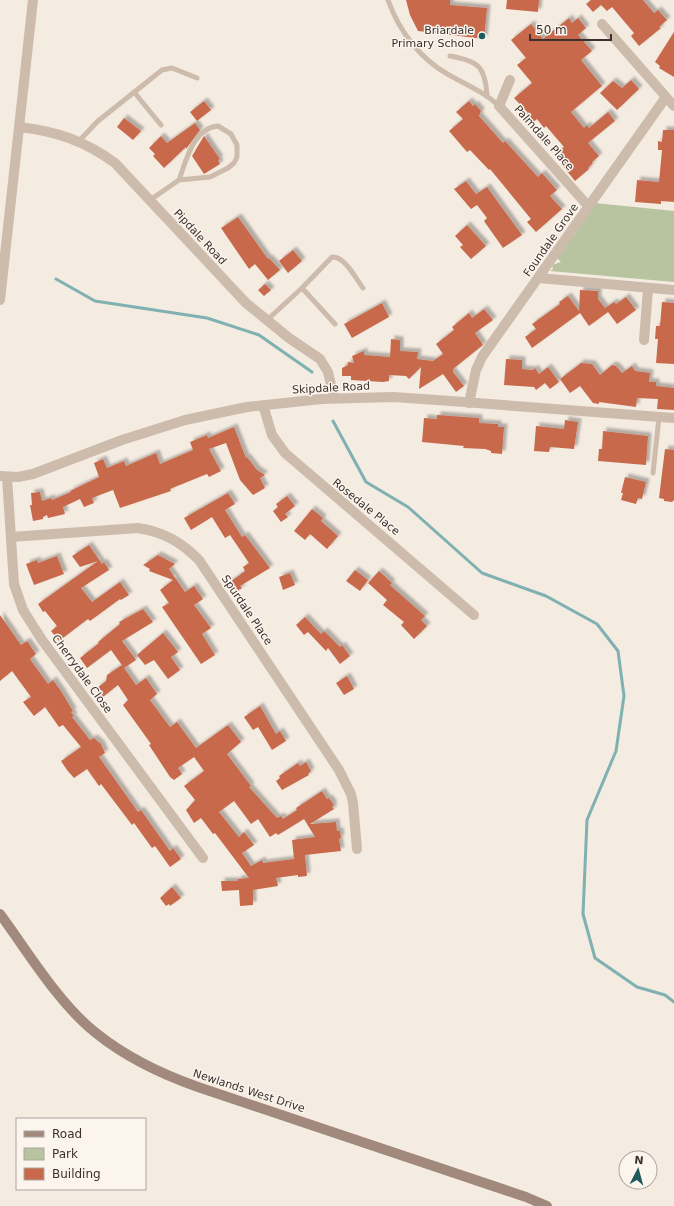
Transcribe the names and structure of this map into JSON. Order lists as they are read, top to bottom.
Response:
{
  "streets": {
    "street": [
      "Palmdale Place",
      "Pipdale Road",
      "Foundale Grove",
      "Skipdale Road",
      "Rosedale Place",
      "Spurdale Place",
      "Cherrydale Close",
      "Newlands West Drive"
    ]
  },
  "crossings": [
    ["Palmdale Place", "Foundale Grove"],
    ["Pipdale Road", "Skipdale Road"],
    ["Foundale Grove", "Skipdale Road"],
    ["Skipdale Road", "Rosedale Place"],
    ["Skipdale Road", "Cherrydale Close"],
    ["Spurdale Place", "Cherrydale Close"]
  ],
  "places": ["Briardale Primary School"],
  "legend": ["Road", "Park", "Building"],
  "scale_bar": "50 m",
  "north": "top"
}
